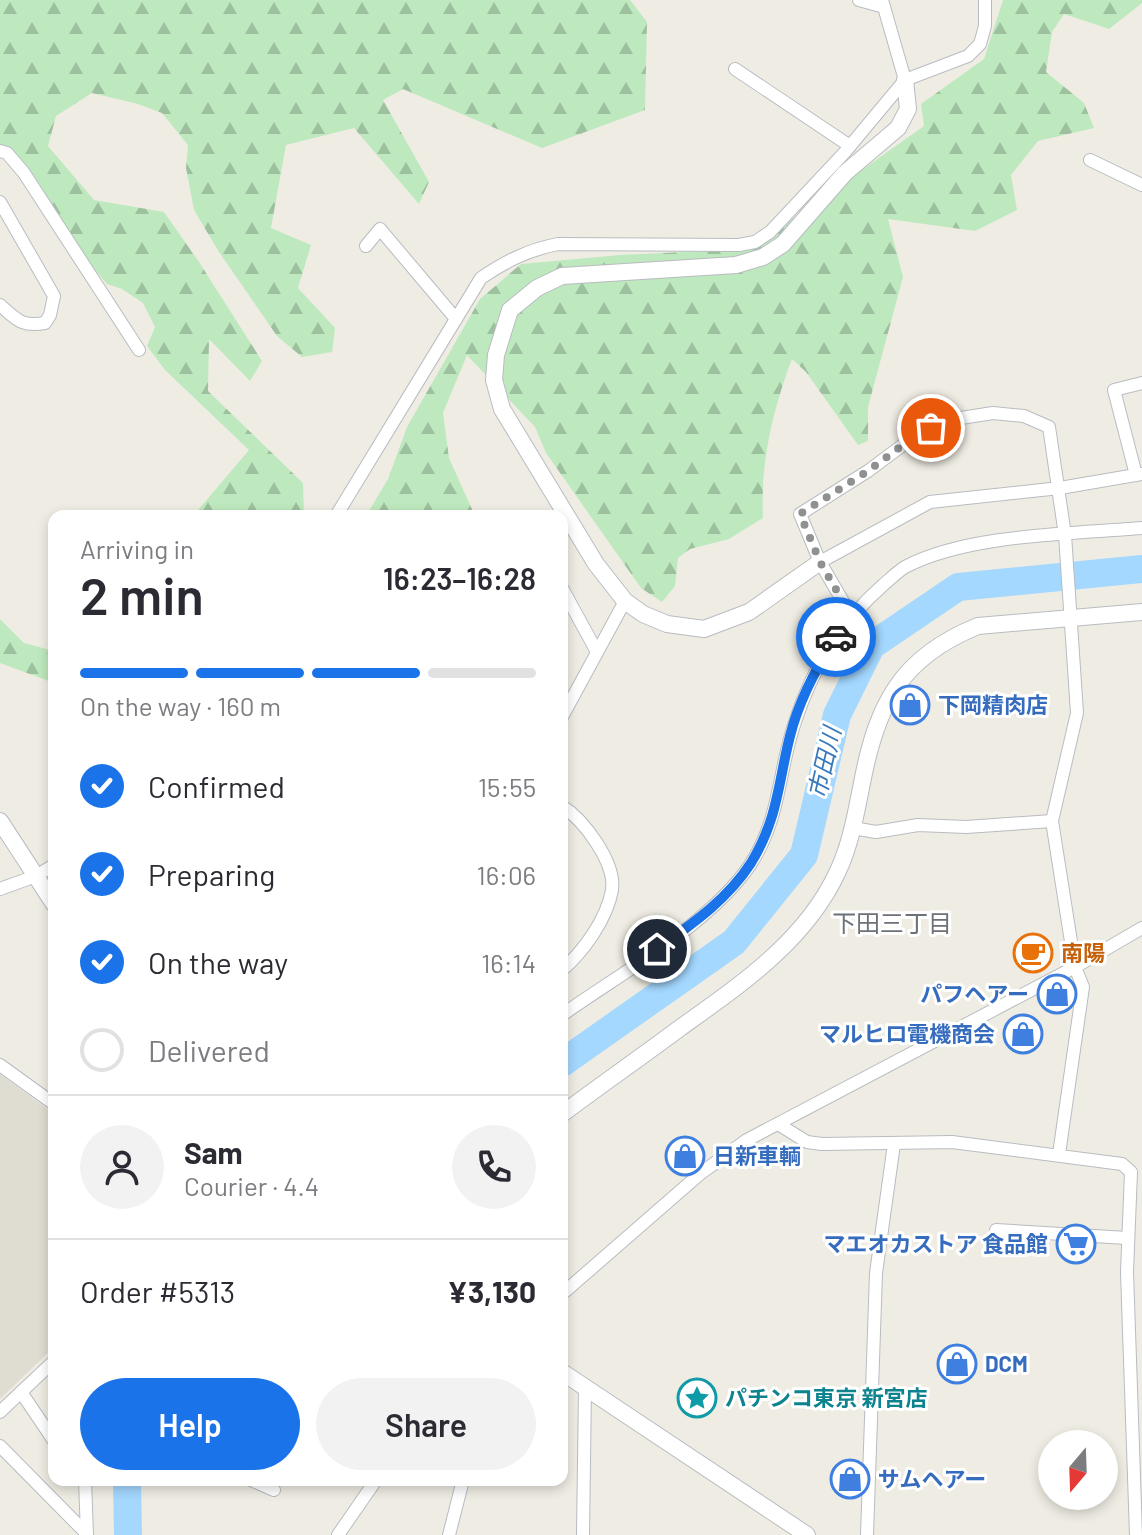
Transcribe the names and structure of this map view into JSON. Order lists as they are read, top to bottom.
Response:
{
  "districts": ["下田三丁目"],
  "water": ["市田川"],
  "places": {
    "shop": [
      "下岡精肉店",
      "パフヘアー",
      "マルヒロ電機商会",
      "日新車輌",
      "DCM",
      "サムヘアー"
    ],
    "cafe": ["南陽"],
    "supermarket": ["マエオカストア 食品館"],
    "place": ["パチンコ東京 新宮店"]
  },
  "north": "bottom",
  "page": {
    "heading": ["2 min", "Arriving in", "16:23–16:28"],
    "panel": [
      "Sam",
      "Courier · 4.4",
      "Order #5313",
      "¥3,130"
    ],
    "bar": "On the way · 160 m",
    "list": [
      ["Confirmed", "15:55"],
      ["Preparing", "16:06"],
      ["On the way", "16:14"],
      "Delivered"
    ],
    "buttons": ["Help", "Share"]
  }
}
